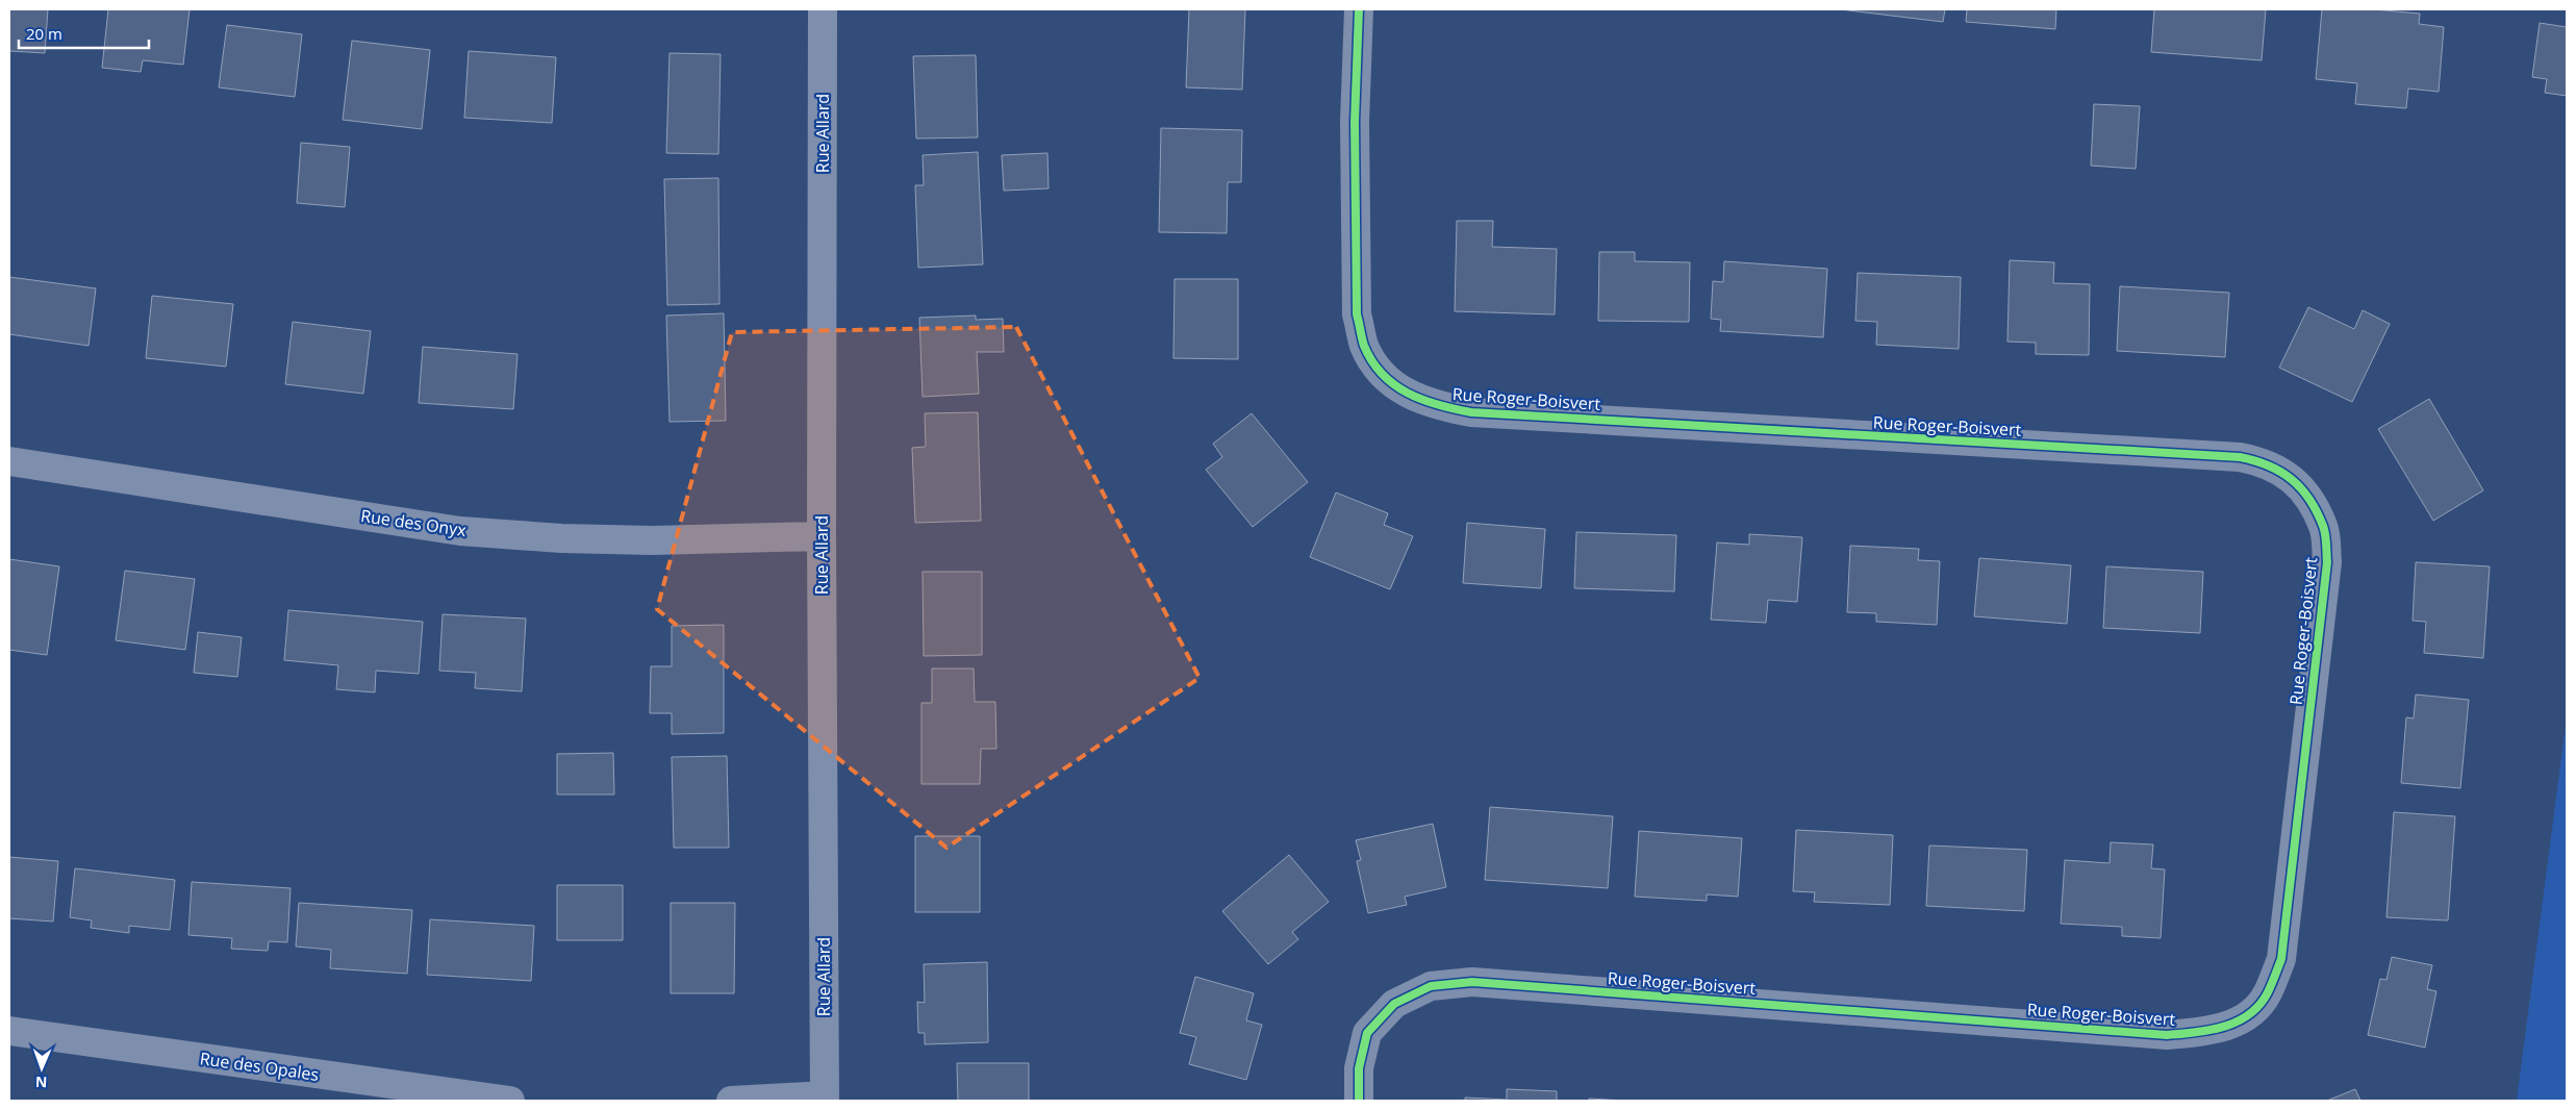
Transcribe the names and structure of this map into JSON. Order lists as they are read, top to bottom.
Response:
{
  "streets": {
    "street": [
      "Rue Allard",
      "Rue Roger-Boisvert",
      "Rue des Onyx",
      "Rue des Opales"
    ]
  },
  "crossings": [
    ["Rue Allard", "Rue des Onyx"]
  ],
  "scale_bar": "20 m",
  "north": "bottom"
}
